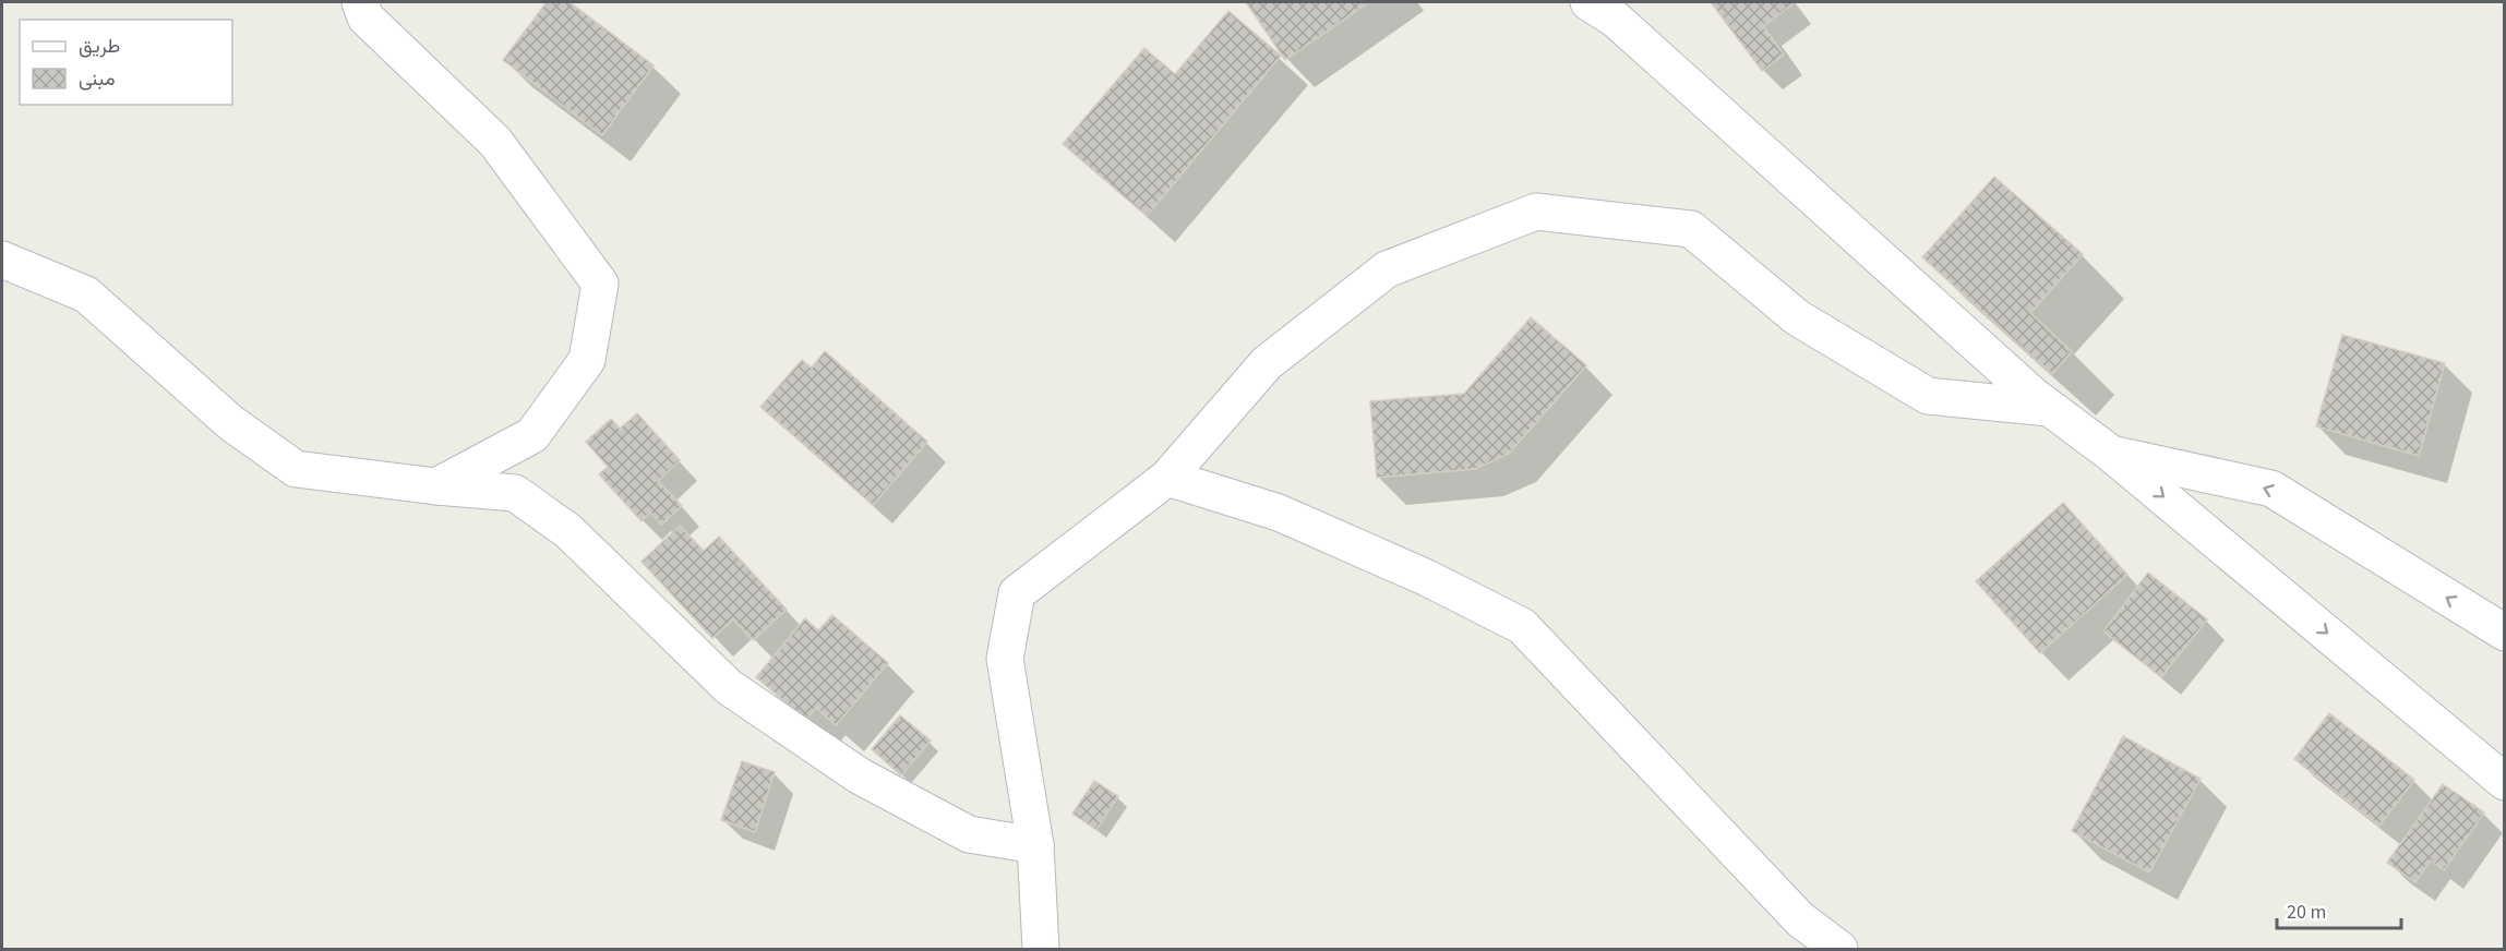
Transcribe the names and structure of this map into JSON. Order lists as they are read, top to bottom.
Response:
{
  "legend": ["طريق", "مبنى"],
  "scale_bar": "20 m"
}
